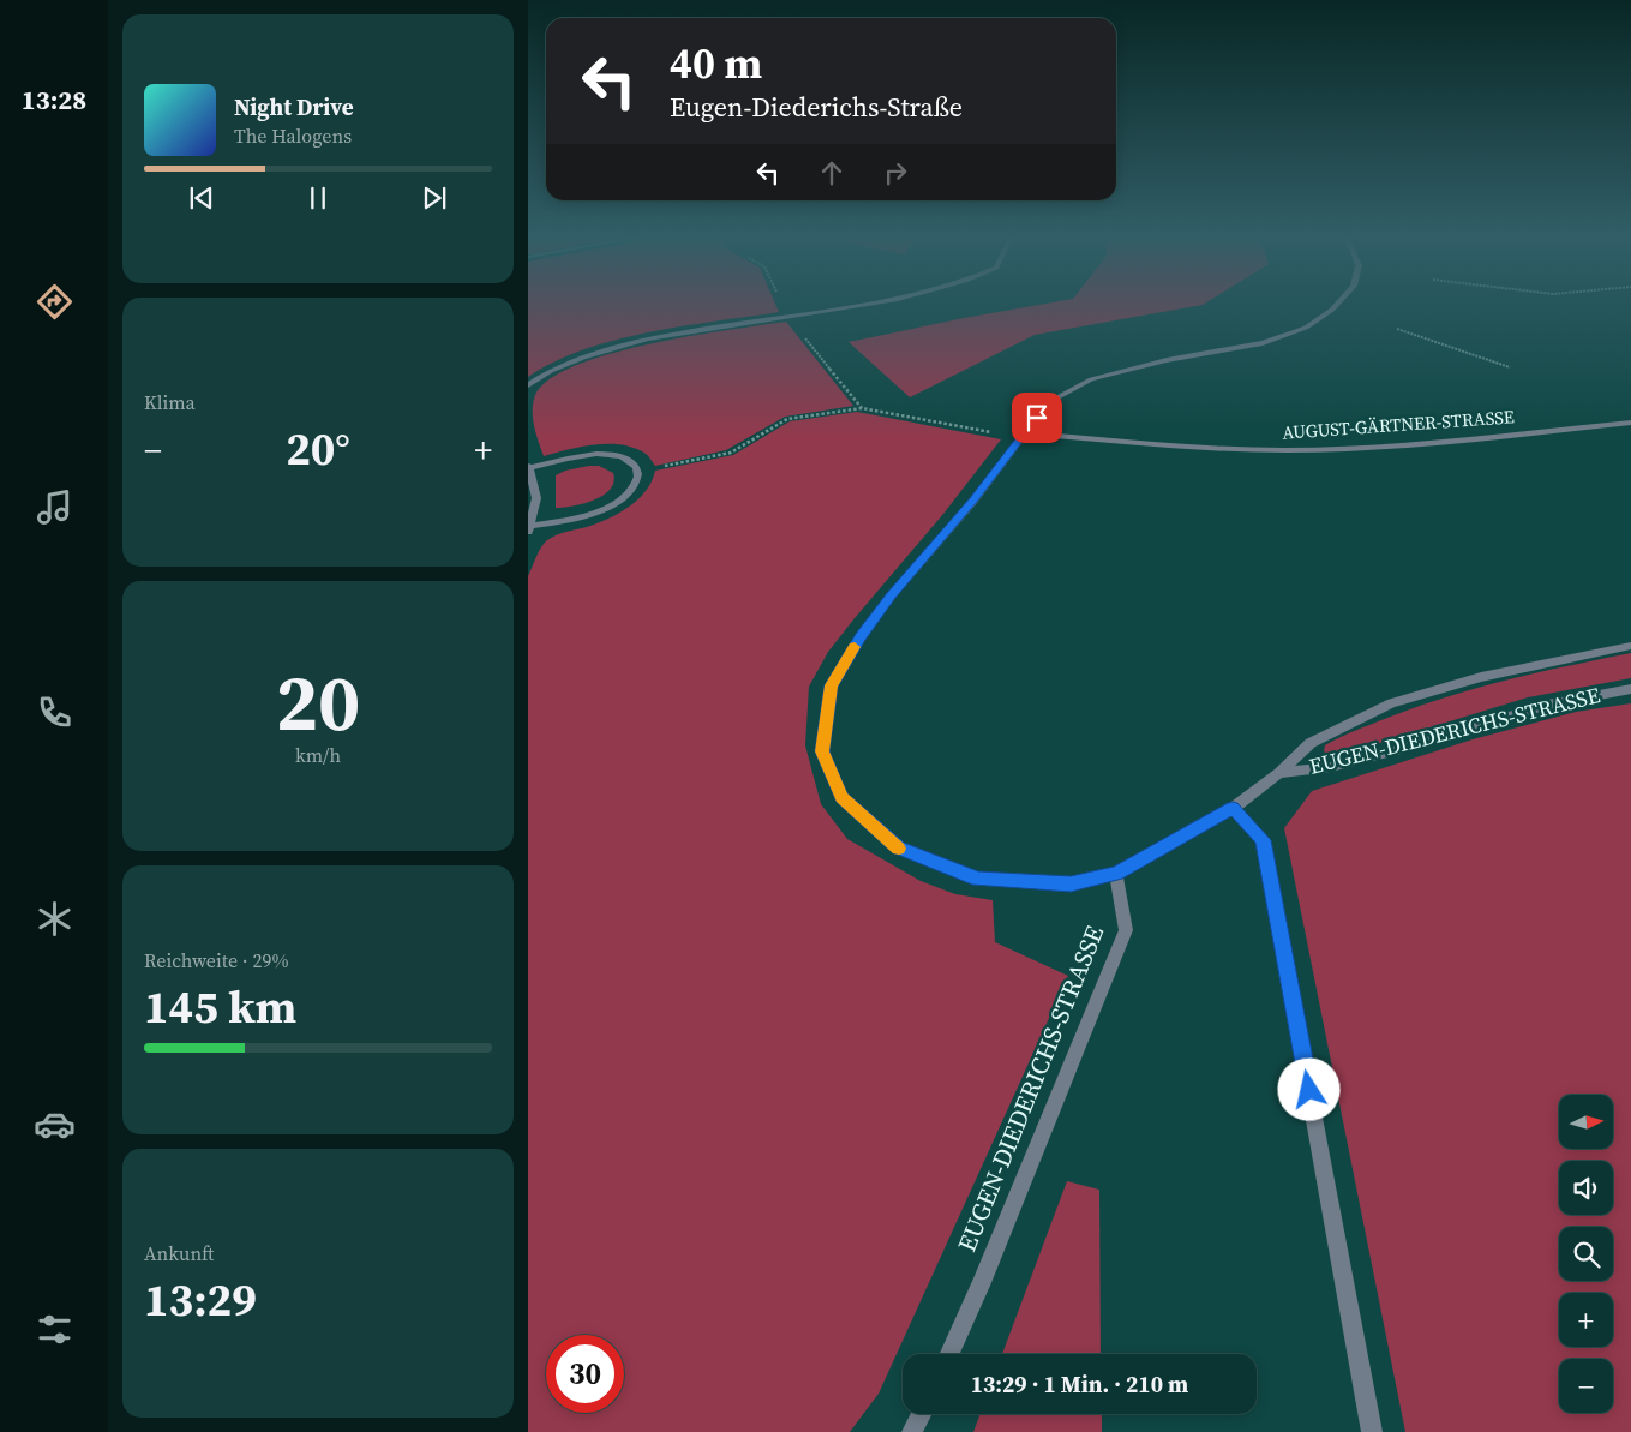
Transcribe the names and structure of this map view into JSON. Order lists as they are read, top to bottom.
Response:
{
  "streets": {
    "street": ["AUGUST-GÄRTNER-STRASSE", "EUGEN-DIEDERICHS-STRASSE"]
  },
  "north": "right",
  "page": {
    "tabs": "13:28",
    "turn": ["40 m", "Eugen-Diederichs-Straße"],
    "song": ["Night Drive", "The Halogens"],
    "tile": [
      "Klima",
      ["20", "km/h"],
      ["Reichweite · 29%", "145 km"],
      ["Ankunft", "13:29"]
    ],
    "heat": ["−", "20°", "+"],
    "map_buttons": ["+", "−"],
    "limit": "30",
    "trip": "13:29 · 1 Min. · 210 m"
  }
}
